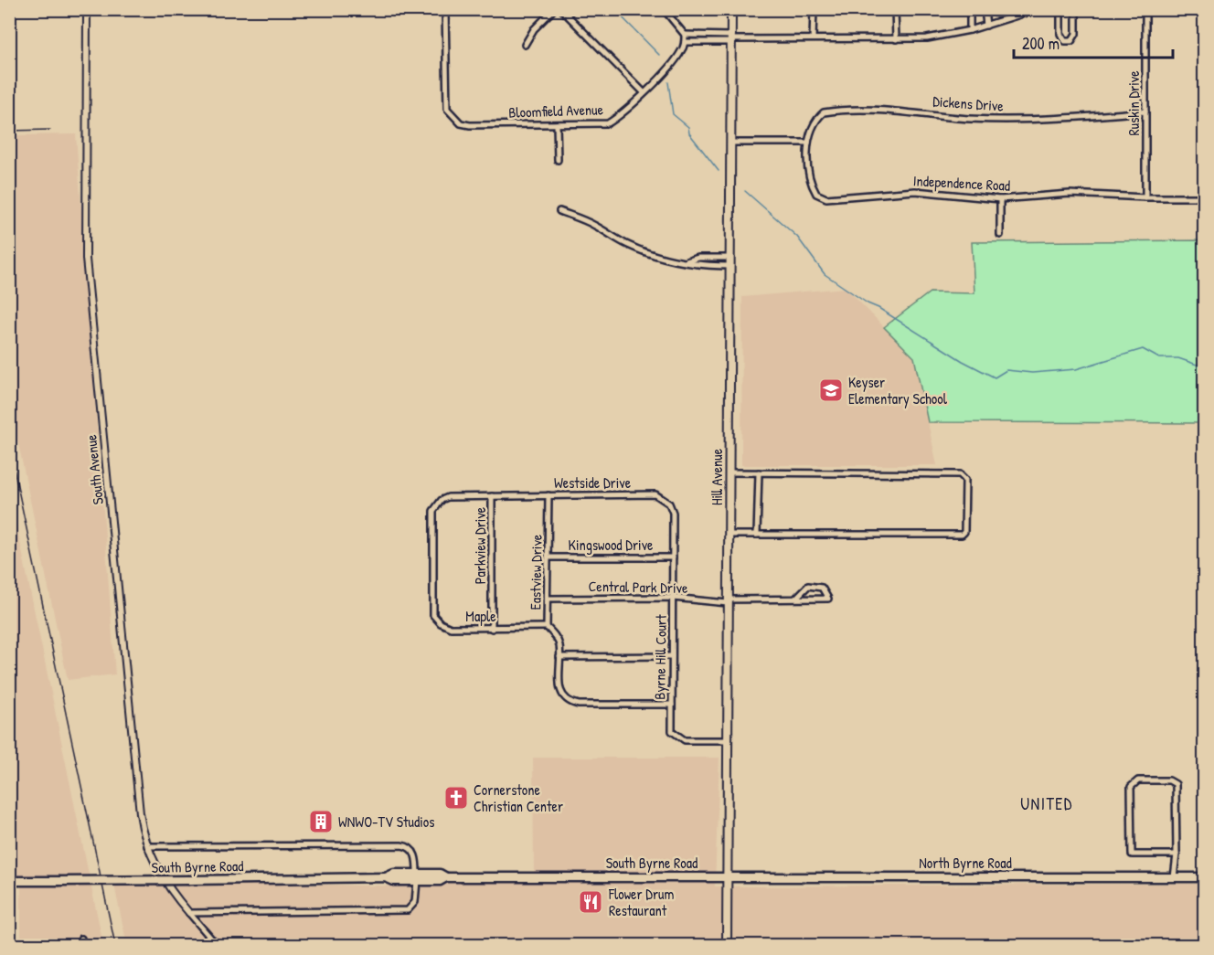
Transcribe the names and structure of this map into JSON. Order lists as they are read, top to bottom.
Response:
{
  "streets": {
    "main road": ["Hill Avenue", "South Byrne Road", "North Byrne Road"],
    "street": [
      "Dickens Drive",
      "Ruskin Drive",
      "Bloomfield Avenue",
      "Independence Road",
      "South Avenue",
      "Westside Drive",
      "Kingswood Drive",
      "Parkview Drive",
      "Eastview Drive",
      "Central Park Drive",
      "Maple",
      "Byrne Hill Court"
    ]
  },
  "crossings": [
    ["Dickens Drive", "Ruskin Drive"],
    ["Dickens Drive", "Independence Road"],
    ["Ruskin Drive", "Independence Road"],
    ["South Avenue", "South Byrne Road"],
    ["Hill Avenue", "Central Park Drive"],
    ["Hill Avenue", "Byrne Hill Court"],
    ["Hill Avenue", "South Byrne Road"],
    ["Hill Avenue", "North Byrne Road"],
    ["Westside Drive", "Parkview Drive"],
    ["Westside Drive", "Eastview Drive"],
    ["Westside Drive", "Maple"],
    ["Westside Drive", "Byrne Hill Court"],
    ["Kingswood Drive", "Eastview Drive"],
    ["Kingswood Drive", "Byrne Hill Court"],
    ["Parkview Drive", "Maple"],
    ["Eastview Drive", "Central Park Drive"],
    ["Eastview Drive", "Maple"],
    ["Eastview Drive", "Byrne Hill Court"],
    ["Central Park Drive", "Byrne Hill Court"],
    ["South Byrne Road", "North Byrne Road"]
  ],
  "districts": ["UNITED"],
  "places": {
    "school or university": ["Keyser Elementary School"],
    "church": ["Cornerstone Christian Center"],
    "building": ["WNWO-TV Studios"],
    "restaurant": ["Flower Drum Restaurant"]
  },
  "scale_bar": "200 m"
}
